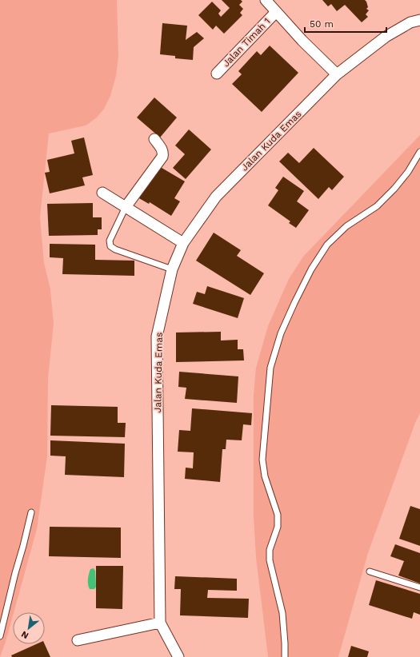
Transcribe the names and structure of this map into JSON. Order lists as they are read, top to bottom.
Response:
{
  "streets": {
    "street": ["Jalan Timah 1", "Jalan Kuda Emas"]
  },
  "scale_bar": "50 m",
  "north": "bottom left"
}
